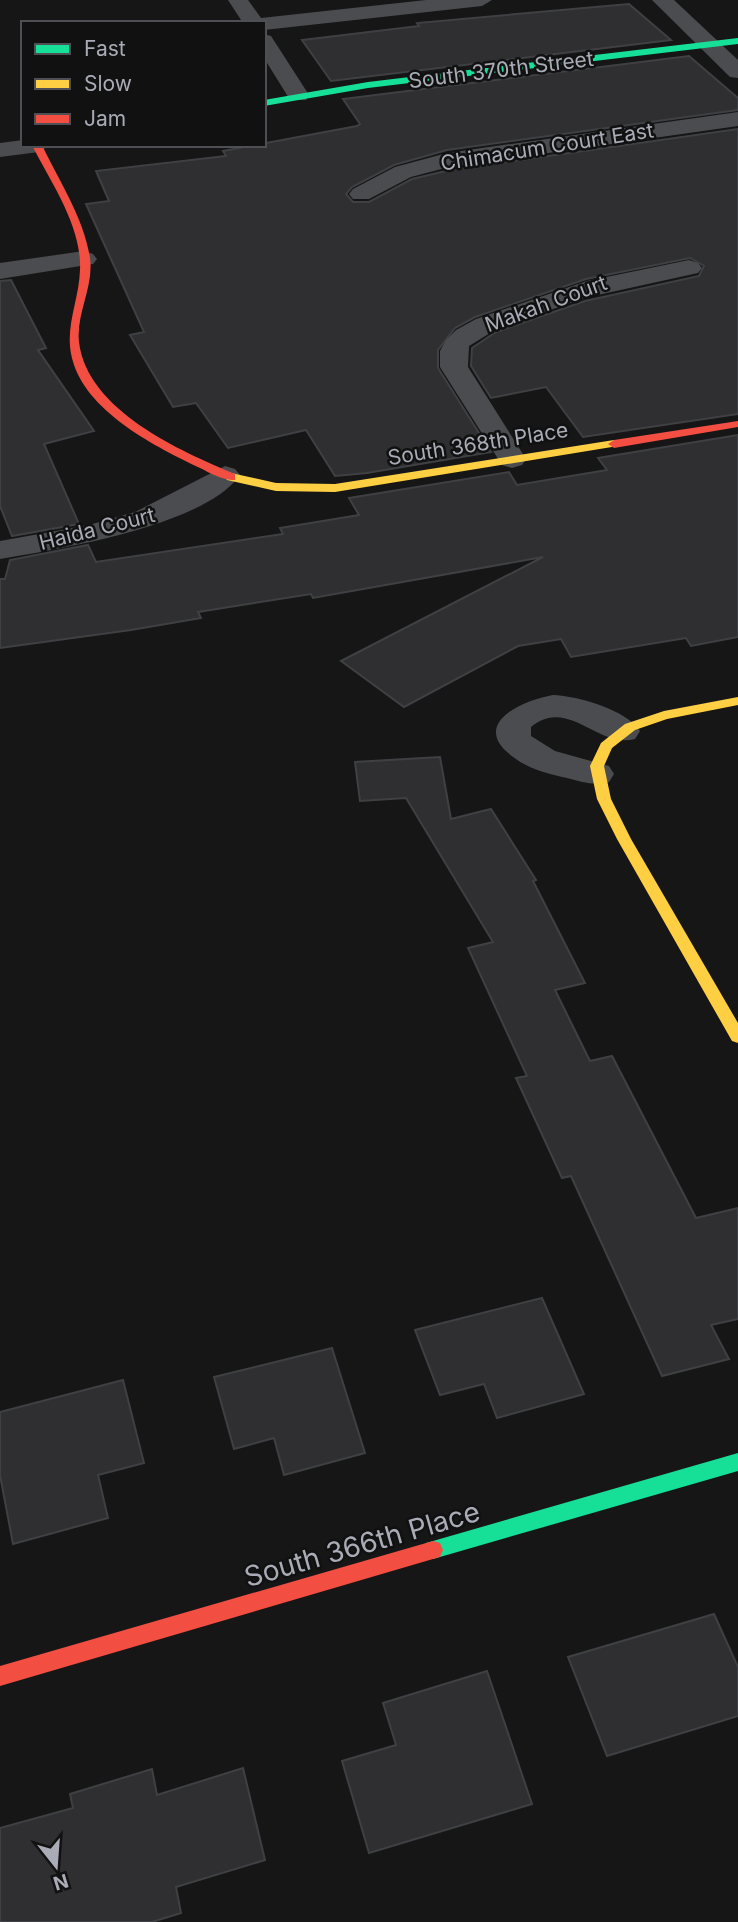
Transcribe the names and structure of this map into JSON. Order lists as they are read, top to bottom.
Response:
{
  "streets": {
    "street": [
      "South 370th Street",
      "Chimacum Court East",
      "Makah Court",
      "South 368th Place",
      "Haida Court",
      "South 366th Place"
    ]
  },
  "crossings": [
    ["Makah Court", "South 368th Place"],
    ["South 368th Place", "Haida Court"]
  ],
  "legend": ["Fast", "Slow", "Jam"],
  "north": "bottom"
}
